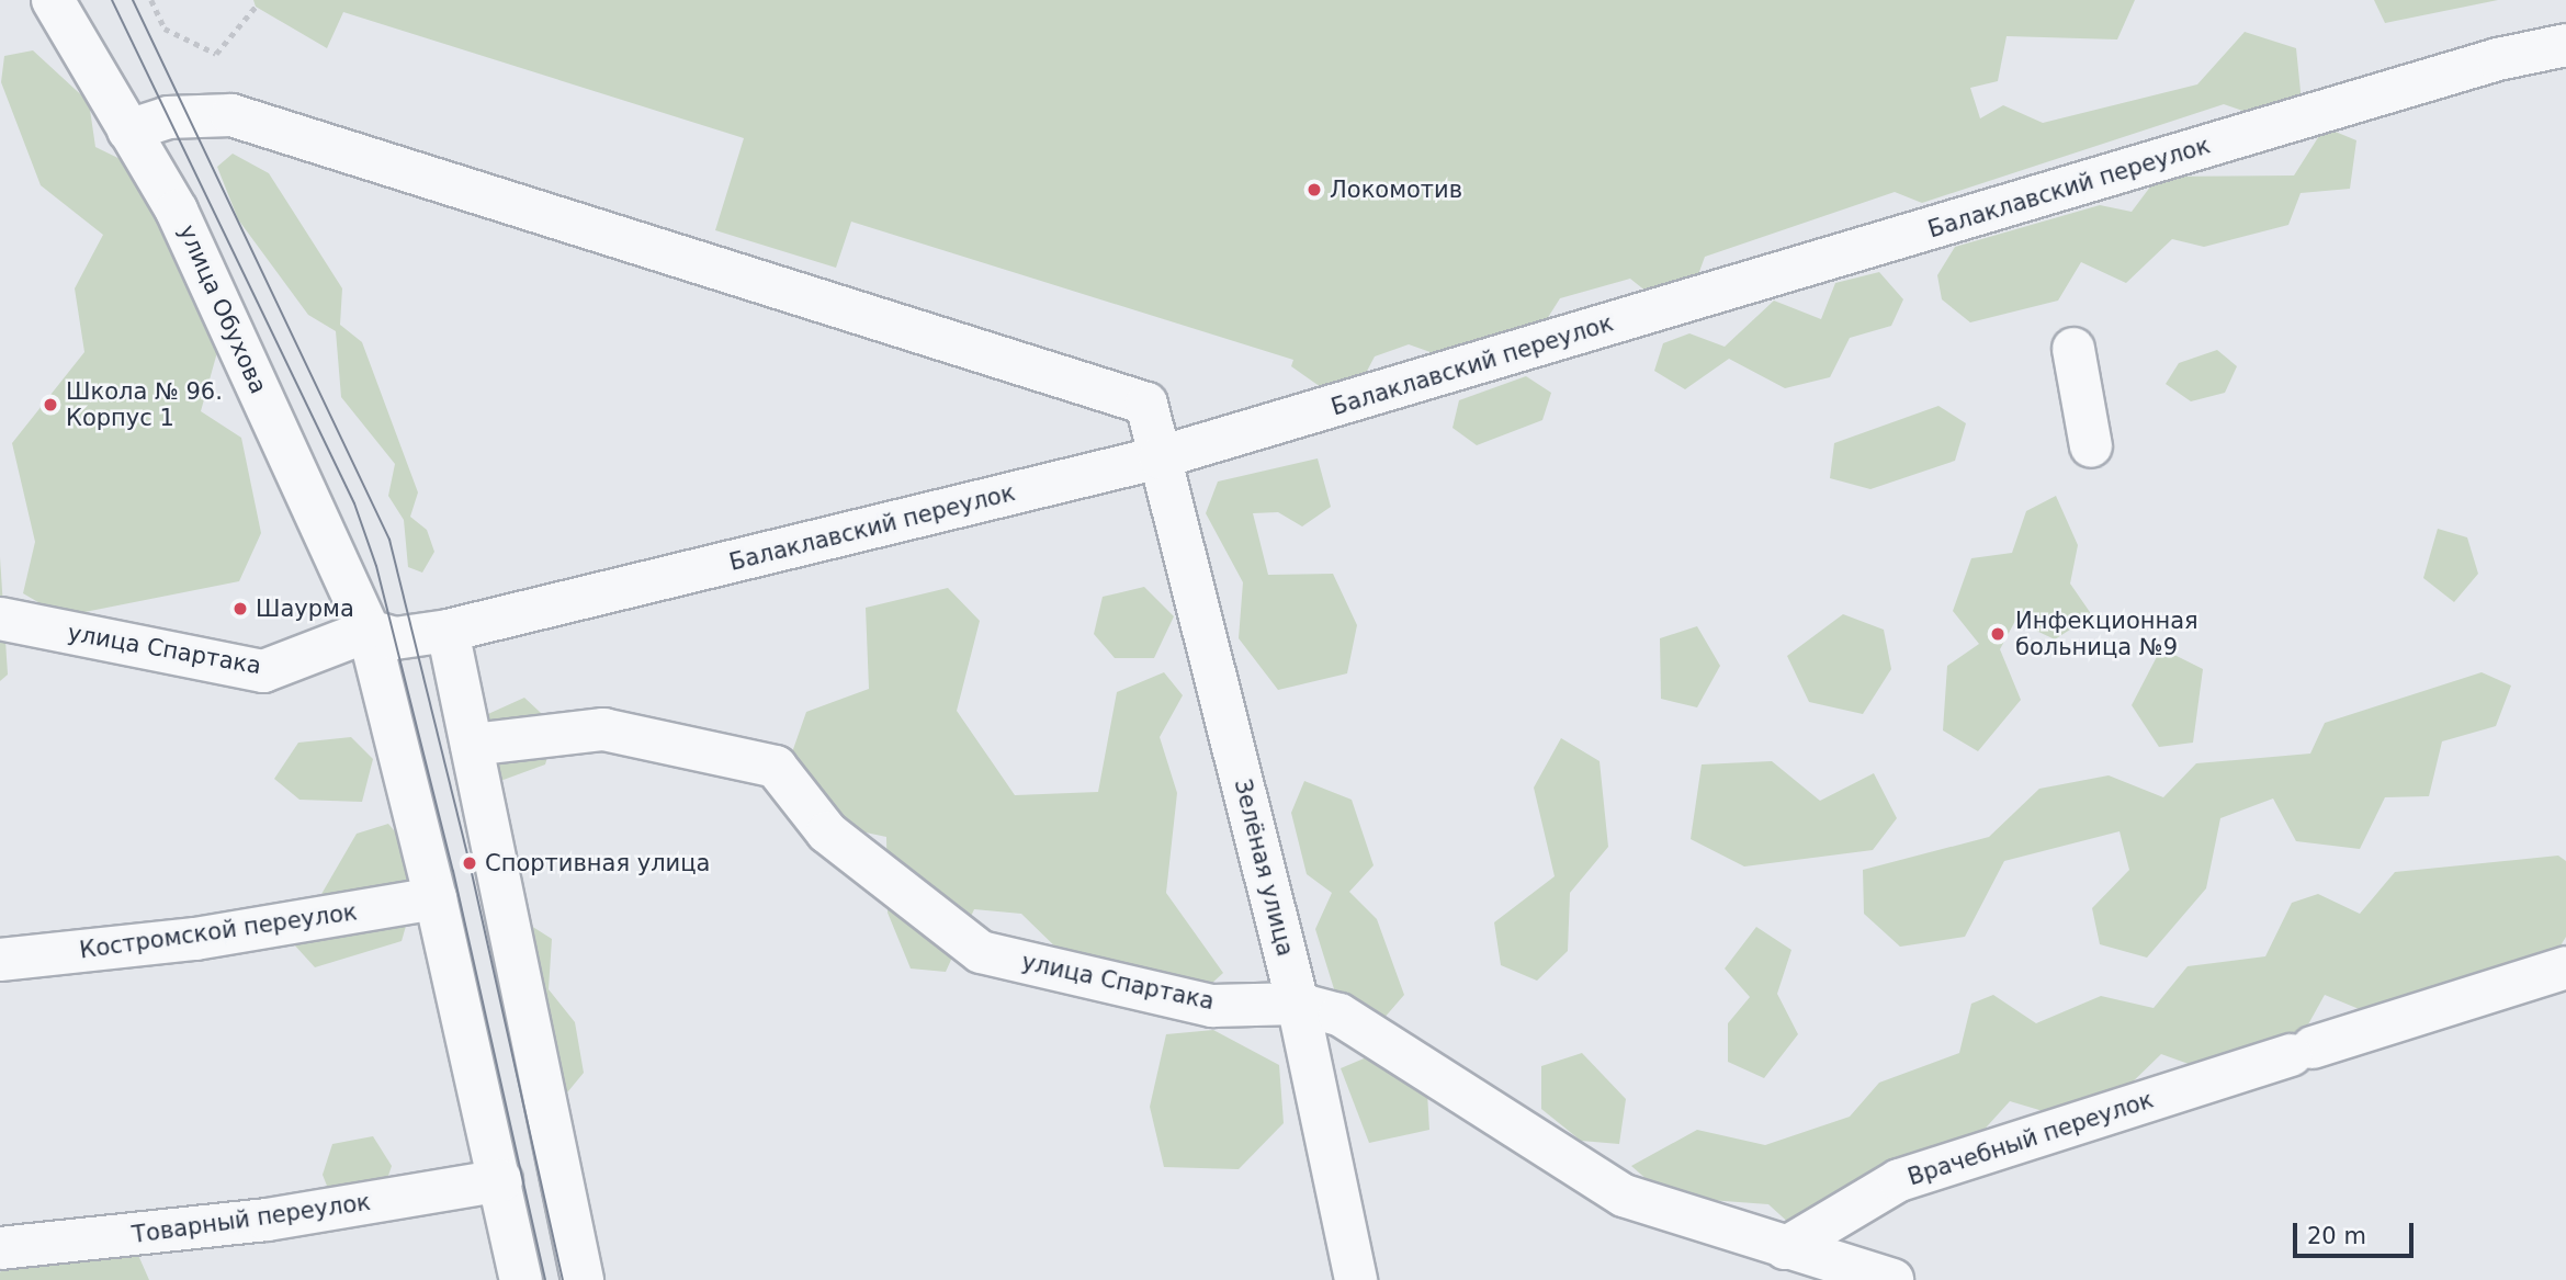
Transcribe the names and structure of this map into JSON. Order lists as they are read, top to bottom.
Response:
{
  "streets": {
    "street": [
      "Балаклавский переулок",
      "улица Обухова",
      "улица Спартака",
      "Зелёная улица",
      "Костромской переулок",
      "Врачебный переулок",
      "Товарный переулок"
    ]
  },
  "crossings": [
    ["Балаклавский переулок", "улица Обухова"],
    ["Балаклавский переулок", "улица Спартака"],
    ["Балаклавский переулок", "Зелёная улица"],
    ["улица Обухова", "улица Спартака"],
    ["улица Обухова", "Зелёная улица"],
    ["улица Спартака", "Зелёная улица"],
    ["улица Спартака", "Врачебный переулок"]
  ],
  "places": [
    "Локомотив",
    "Школа № 96. Корпус 1",
    "Шаурма",
    "Инфекционная больница №9",
    "Спортивная улица"
  ],
  "scale_bar": "20 m"
}
